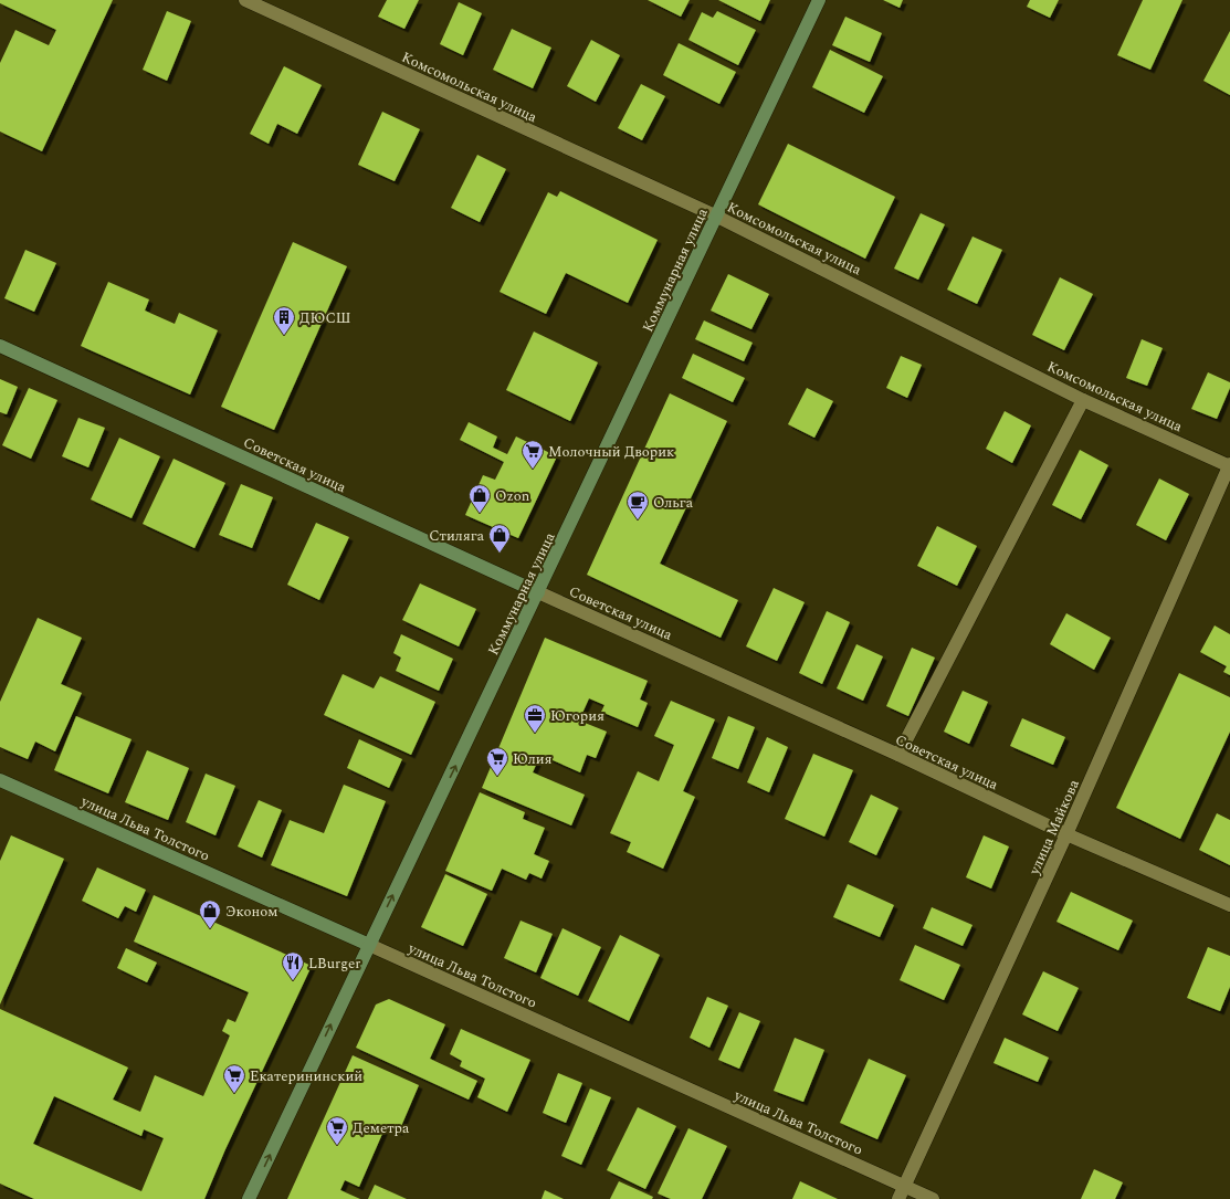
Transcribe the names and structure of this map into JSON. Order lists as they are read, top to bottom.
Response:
{
  "streets": {
    "main road": ["Коммунарная улица", "Советская улица", "улица Льва Толстого"],
    "street": ["Комсомольская улица", "улица Майкова"]
  },
  "crossings": [
    ["Комсомольская улица", "Коммунарная улица"],
    ["Комсомольская улица", "улица Майкова"],
    ["Коммунарная улица", "Советская улица"],
    ["Коммунарная улица", "улица Льва Толстого"],
    ["Советская улица", "улица Майкова"],
    ["улица Майкова", "улица Льва Толстого"]
  ],
  "one_way": ["Коммунарная улица"],
  "places": {
    "building": ["ДЮСШ"],
    "supermarket": [
      "Молочный Дворик",
      "Юлия",
      "Екатерининский",
      "Деметра"
    ],
    "shop": ["Ozon", "Стиляга", "Эконом"],
    "cafe": ["Ольга"],
    "office": ["Югория"],
    "restaurant": ["LBurger"]
  }
}
